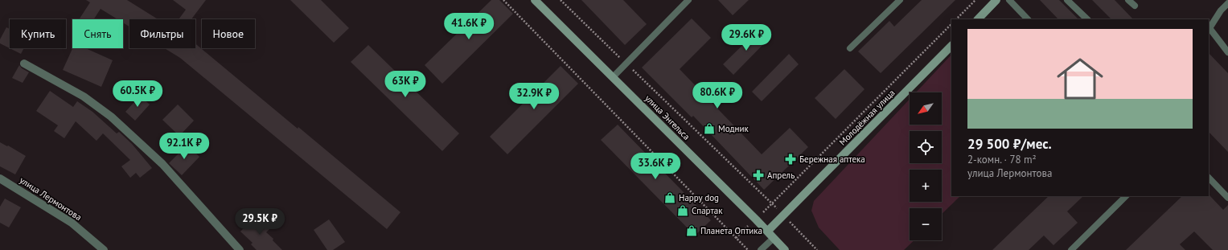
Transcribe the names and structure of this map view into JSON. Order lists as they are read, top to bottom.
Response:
{
  "streets": {
    "main road": ["улица Энгельса", "Молодёжная улица"],
    "street": ["улица Лермонтова"]
  },
  "crossings": [
    ["улица Энгельса", "Молодёжная улица"]
  ],
  "places": {
    "shop": [
      "Модник",
      "Happy dog",
      "Спартак",
      "Планета Оптика"
    ],
    "pharmacy": ["Бережная аптека", "Апрель"]
  },
  "north": "bottom left",
  "page": {
    "price": [
      "41.6K ₽",
      "29.6K ₽",
      "63K ₽",
      "60.5K ₽",
      "80.6K ₽",
      "32.9K ₽",
      "92.1K ₽",
      "33.6K ₽",
      "29.5K ₽"
    ],
    "chip": [
      "Купить",
      "Снять",
      "Фильтры",
      "Новое"
    ],
    "list": [
      {
        "name": "29 500 ₽/мес.",
        "note": "2-комн. · 78 m² · улица Лермонтова"
      }
    ],
    "map_buttons": ["+", "−"]
  }
}
